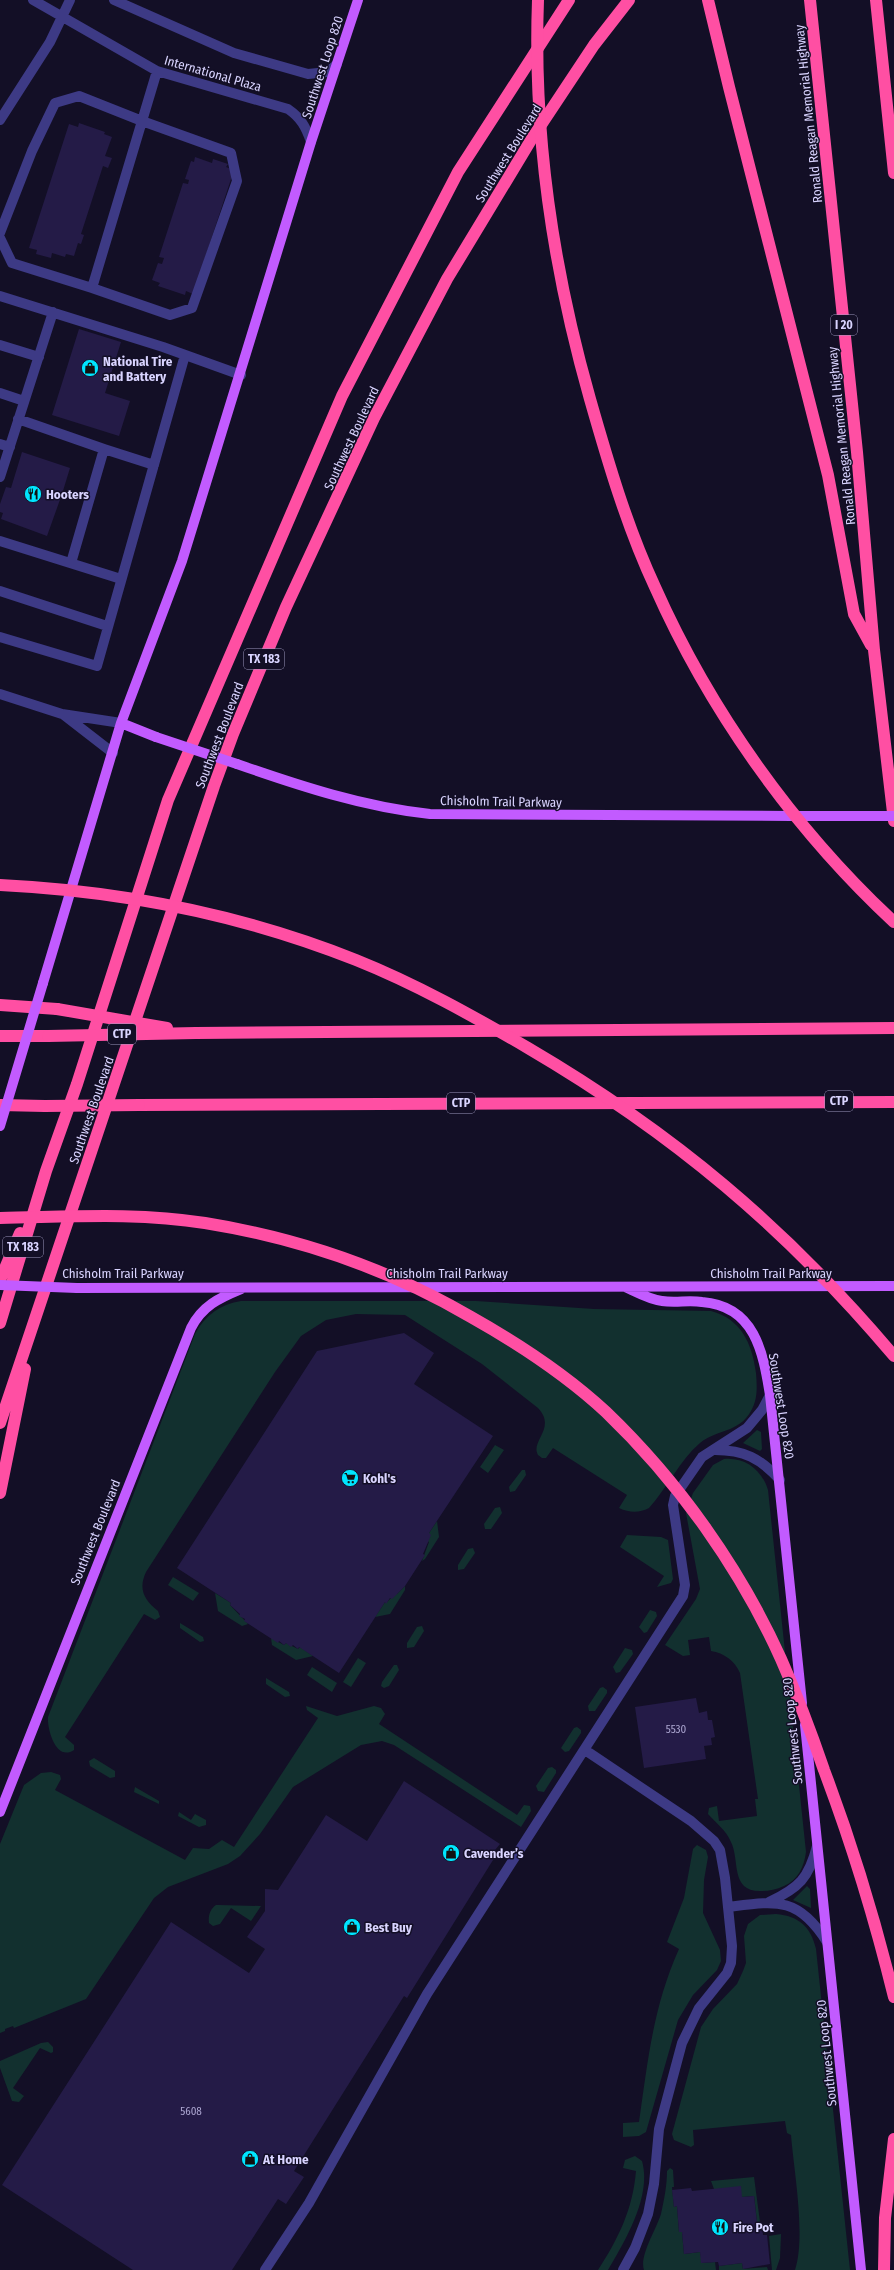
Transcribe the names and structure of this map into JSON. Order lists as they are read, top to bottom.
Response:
{
  "streets": {
    "highway": [
      "Ronald Reagan Memorial Highway",
      "Southwest Boulevard",
      "I 20",
      "TX 183",
      "CTP"
    ],
    "main road": ["Southwest Loop 820", "Chisholm Trail Parkway"],
    "street": ["International Plaza"]
  },
  "crossings": [
    ["Southwest Loop 820", "International Plaza"],
    ["Southwest Loop 820", "Chisholm Trail Parkway"],
    ["Southwest Boulevard", "Chisholm Trail Parkway"]
  ],
  "places": {
    "shop": [
      "National Tire and Battery",
      "Cavender’s",
      "Best Buy",
      "At Home"
    ],
    "restaurant": ["Hooters", "Fire Pot"],
    "supermarket": ["Kohl's"]
  },
  "house_numbers": ["5530", "5608"]
}
